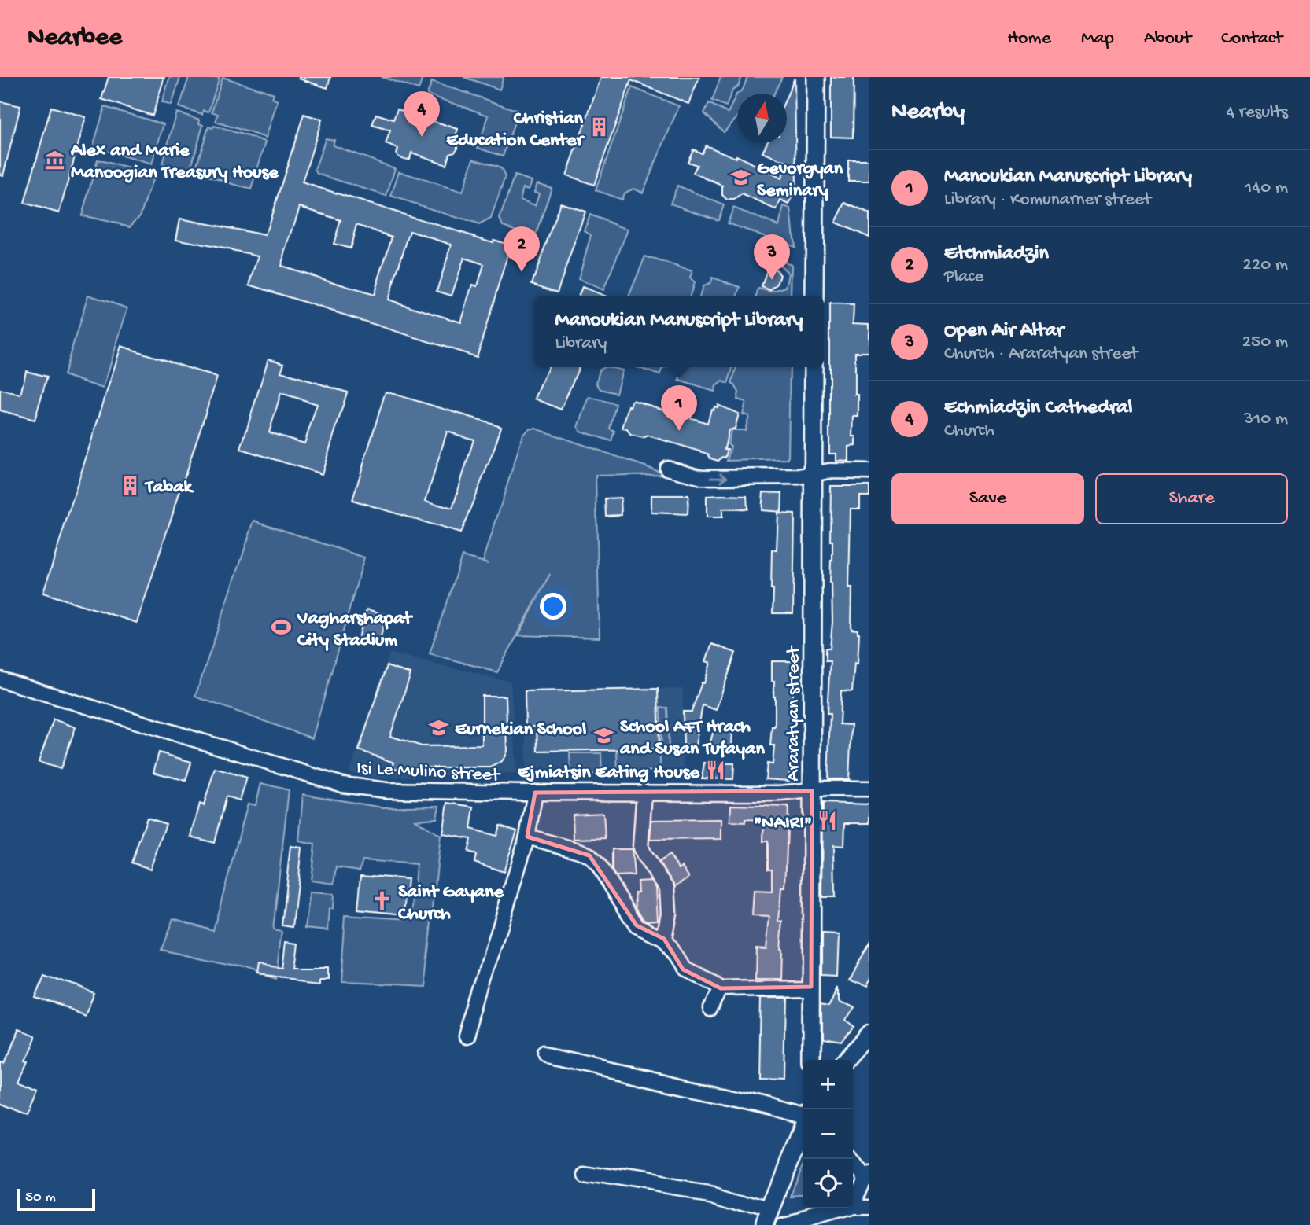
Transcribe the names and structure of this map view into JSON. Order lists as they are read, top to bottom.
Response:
{
  "streets": {
    "main road": ["Araratyan street"],
    "street": ["Isi Le Mulino street"]
  },
  "crossings": [
    ["Araratyan street", "Isi Le Mulino street"]
  ],
  "places": {
    "building": ["Christian Education Center", "Tabak"],
    "museum": ["Alex and Marie Manoogian Treasury House"],
    "school or university": ["Gevorgyan Seminary", "Eurnekian School", "School AFT Hrach and Susan Tufayan"],
    "sports": ["Vagharshapat City Stadium"],
    "restaurant": ["Ejmiatsin Eating House", "\"NAIRI\""],
    "church": ["Saint Gayane Church"]
  },
  "scale_bar": "50 m",
  "north": "top",
  "page": {
    "header": "Nearbee",
    "nav": [
      "Home",
      "Map",
      "About",
      "Contact"
    ],
    "heading": ["Nearby", "4 results"],
    "pins": [
      "4",
      "2",
      "3",
      "1"
    ],
    "list": [
      {
        "mark": "1",
        "name": "Manoukian Manuscript Library",
        "note": "Library · Komunarner street",
        "value": "140 m"
      },
      {
        "mark": "2",
        "name": "Etchmiadzin",
        "note": "Place",
        "value": "220 m"
      },
      {
        "mark": "3",
        "name": "Open Air Altar",
        "note": "Church · Araratyan street",
        "value": "250 m"
      },
      {
        "mark": "4",
        "name": "Echmiadzin Cathedral",
        "note": "Church",
        "value": "310 m"
      }
    ],
    "popup": ["Manoukian Manuscript Library", "Library"],
    "buttons": ["Save", "Share"],
    "map_buttons": ["+", "−"],
    "scale": "50 m"
  }
}
